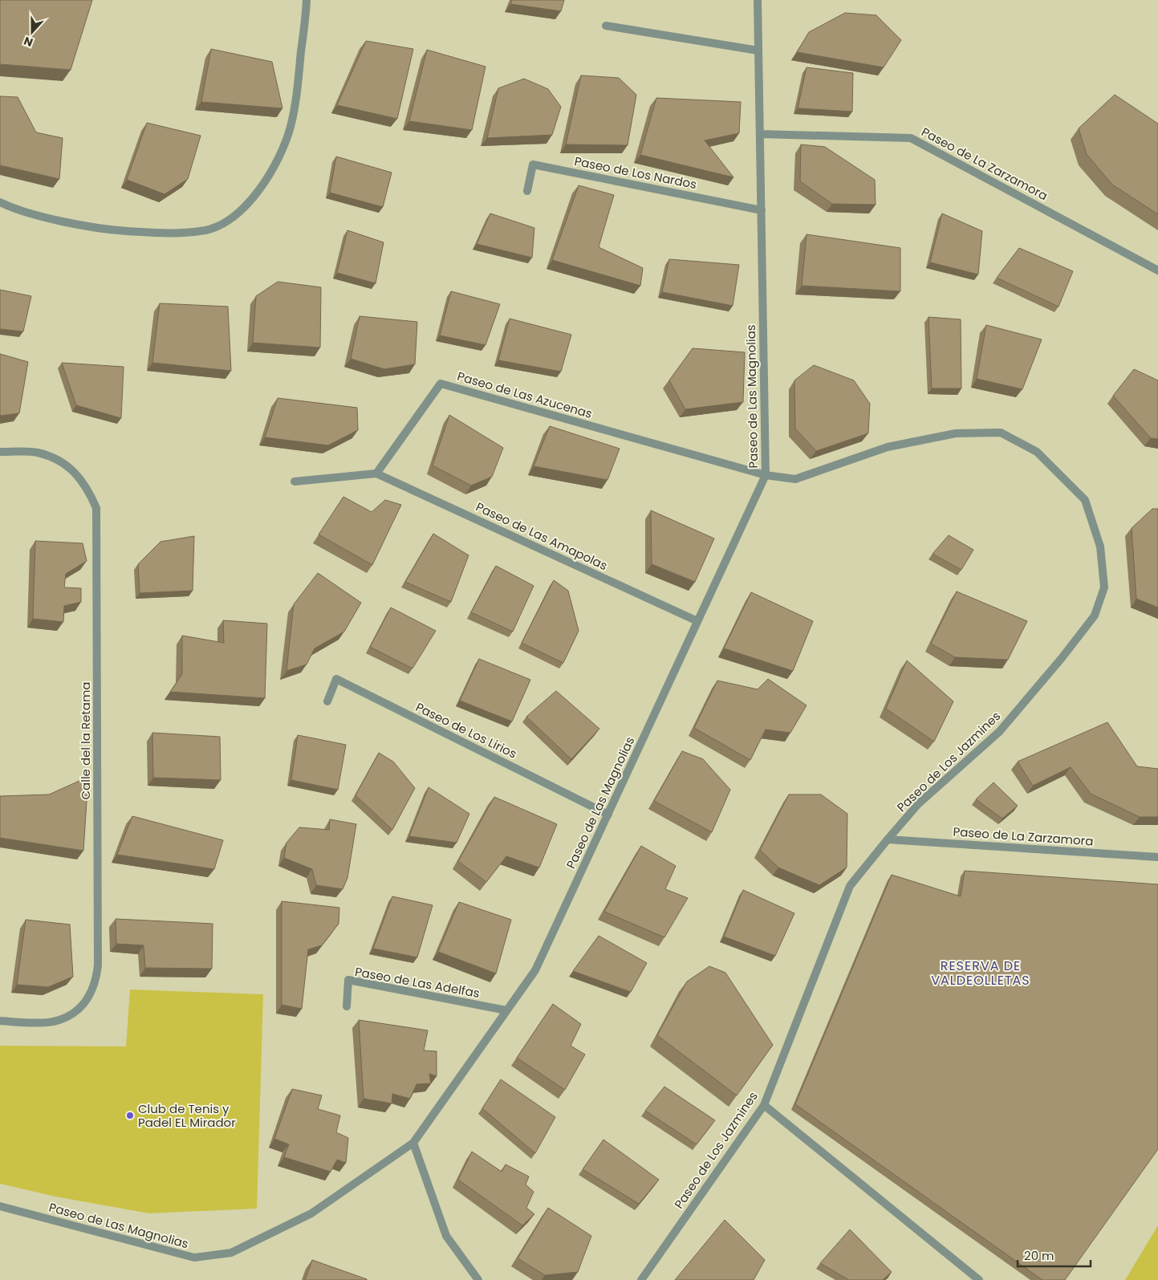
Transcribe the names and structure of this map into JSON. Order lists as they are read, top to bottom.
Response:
{
  "streets": {
    "street": [
      "Paseo de La Zarzamora",
      "Paseo de Los Nardos",
      "Paseo de Las Azucenas",
      "Paseo de Las Magnolias",
      "Paseo de Las Amapolas",
      "Paseo de Los Lirios",
      "Calle del la Retama",
      "Paseo de Los Jazmines",
      "Paseo de Las Adelfas"
    ]
  },
  "crossings": [
    ["Paseo de La Zarzamora", "Paseo de Las Magnolias"],
    ["Paseo de La Zarzamora", "Paseo de Los Jazmines"],
    ["Paseo de Los Nardos", "Paseo de Las Magnolias"],
    ["Paseo de Las Azucenas", "Paseo de Las Magnolias"],
    ["Paseo de Las Azucenas", "Paseo de Las Amapolas"],
    ["Paseo de Las Azucenas", "Paseo de Los Jazmines"],
    ["Paseo de Las Magnolias", "Paseo de Las Amapolas"],
    ["Paseo de Las Magnolias", "Paseo de Los Lirios"],
    ["Paseo de Las Magnolias", "Paseo de Los Jazmines"],
    ["Paseo de Las Magnolias", "Paseo de Las Adelfas"]
  ],
  "districts": ["RESERVA DE VALDEOLLETAS"],
  "places": ["Club de Tenis y Padel EL Mirador"],
  "scale_bar": "20 m",
  "north": "bottom"
}
